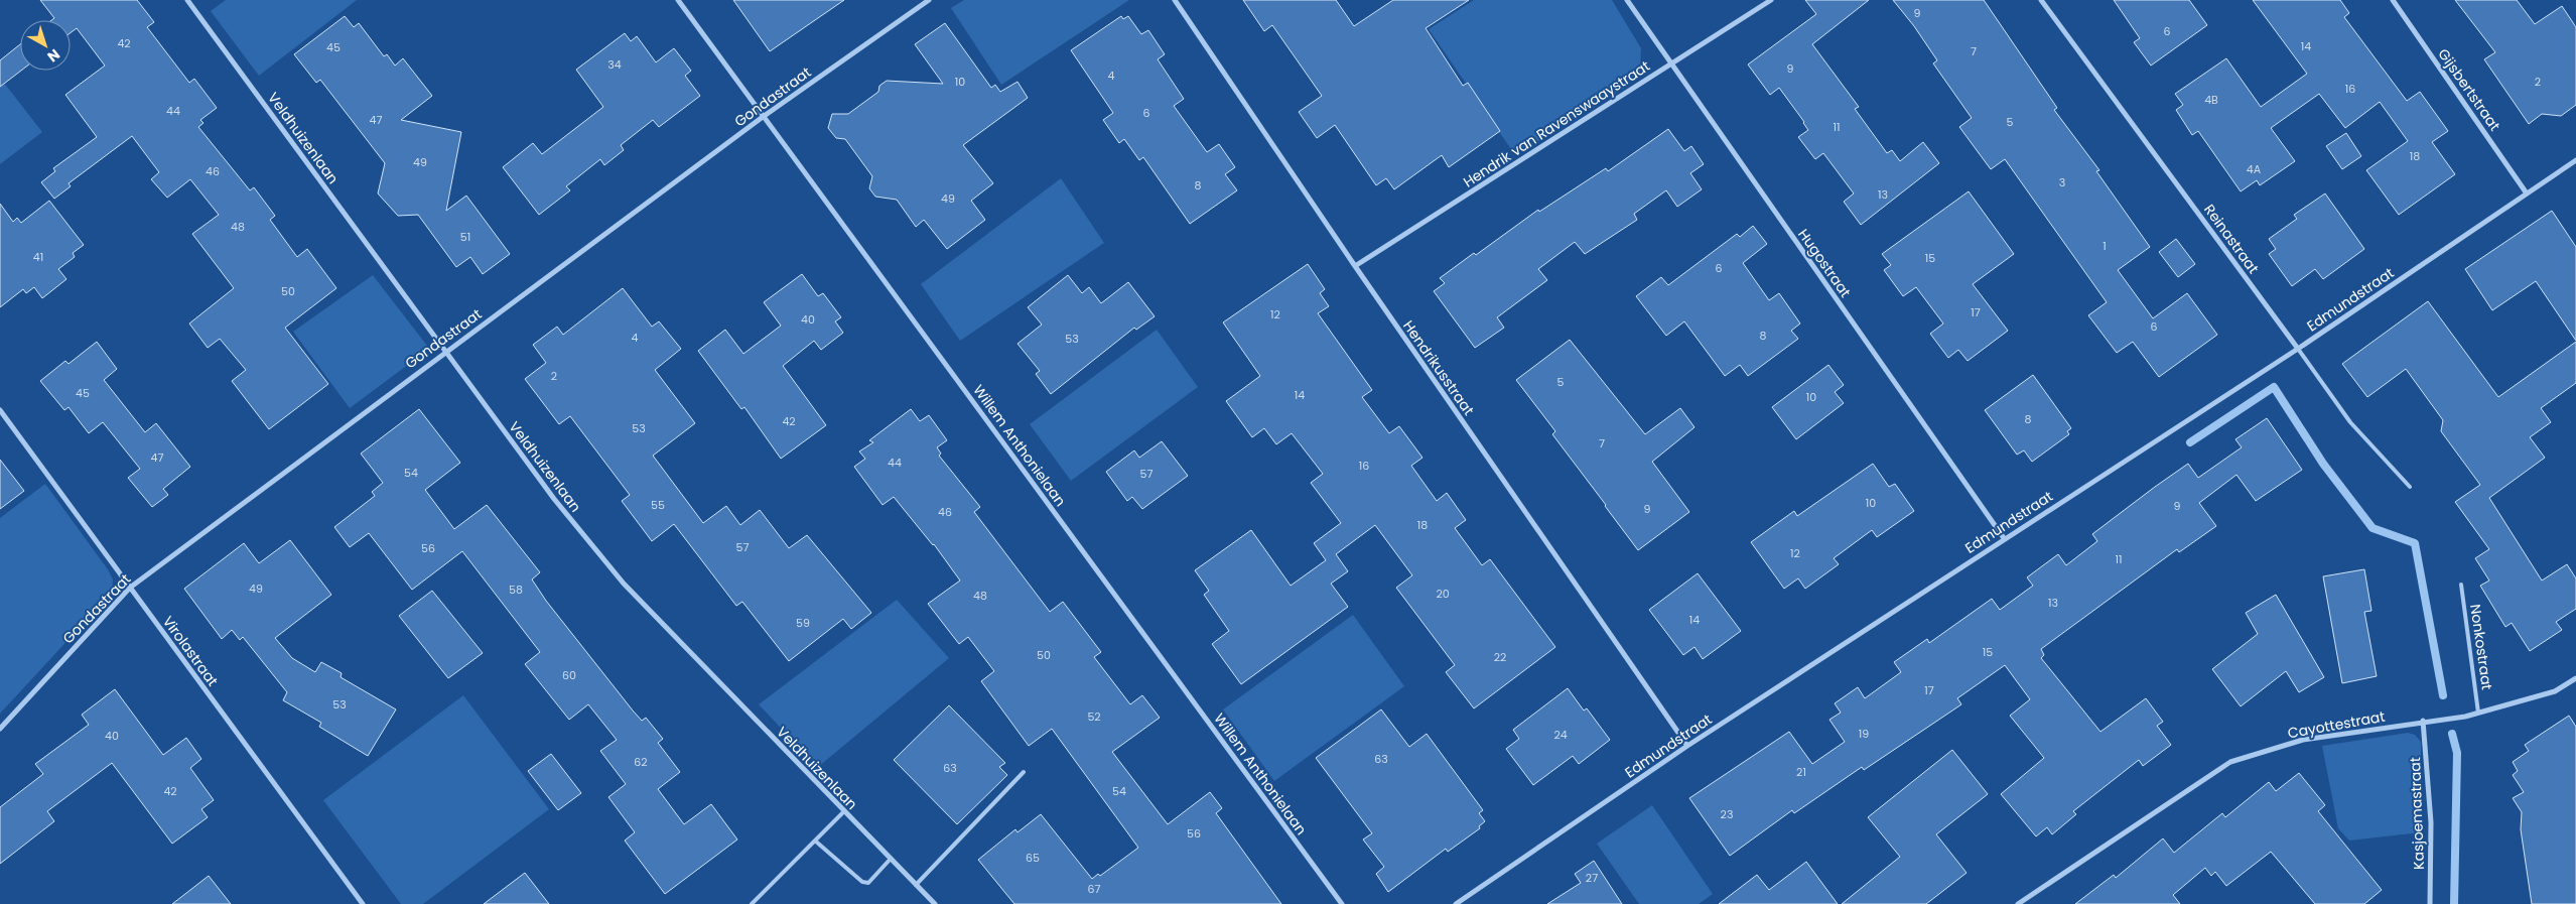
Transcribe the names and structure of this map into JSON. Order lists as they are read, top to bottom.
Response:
{
  "streets": {
    "street": [
      "Gijsbertstraat",
      "Gondastraat",
      "Hendrik van Ravenswaaystraat",
      "Veldhuizenlaan",
      "Reinastraat",
      "Hugostraat",
      "Edmundstraat",
      "Hendrikusstraat",
      "Willem Anthonielaan",
      "Virolastraat",
      "Cayottestraat",
      "Kasjoemastraat"
    ],
    "lane": ["Nonkostraat"]
  },
  "crossings": [
    ["Gijsbertstraat", "Edmundstraat"],
    ["Gondastraat", "Veldhuizenlaan"],
    ["Gondastraat", "Willem Anthonielaan"],
    ["Gondastraat", "Virolastraat"],
    ["Hendrik van Ravenswaaystraat", "Hugostraat"],
    ["Hendrik van Ravenswaaystraat", "Hendrikusstraat"],
    ["Reinastraat", "Edmundstraat"],
    ["Hugostraat", "Edmundstraat"],
    ["Edmundstraat", "Hendrikusstraat"],
    ["Nonkostraat", "Cayottestraat"],
    ["Cayottestraat", "Kasjoemastraat"]
  ],
  "house_numbers": [
    "9",
    "6",
    "42",
    "14",
    "45",
    "7",
    "34",
    "9",
    "4",
    "10",
    "2",
    "16",
    "4B",
    "44",
    "6",
    "47",
    "5",
    "11",
    "18",
    "49",
    "4A",
    "46",
    "3",
    "8",
    "13",
    "49",
    "48",
    "51",
    "1",
    "41",
    "15",
    "6",
    "50",
    "17",
    "12",
    "40",
    "6",
    "8",
    "4",
    "53",
    "2",
    "5",
    "45",
    "14",
    "10",
    "8",
    "42",
    "53",
    "7",
    "47",
    "44",
    "16",
    "54",
    "57",
    "10",
    "55",
    "9",
    "9",
    "46",
    "18",
    "57",
    "56",
    "12",
    "11",
    "49",
    "58",
    "20",
    "48",
    "13",
    "14",
    "59",
    "15",
    "50",
    "22",
    "60",
    "17",
    "53",
    "52",
    "19",
    "24",
    "40",
    "63",
    "62",
    "63",
    "21",
    "42",
    "54",
    "23",
    "56",
    "65",
    "27",
    "67"
  ],
  "north": "bottom right"
}
